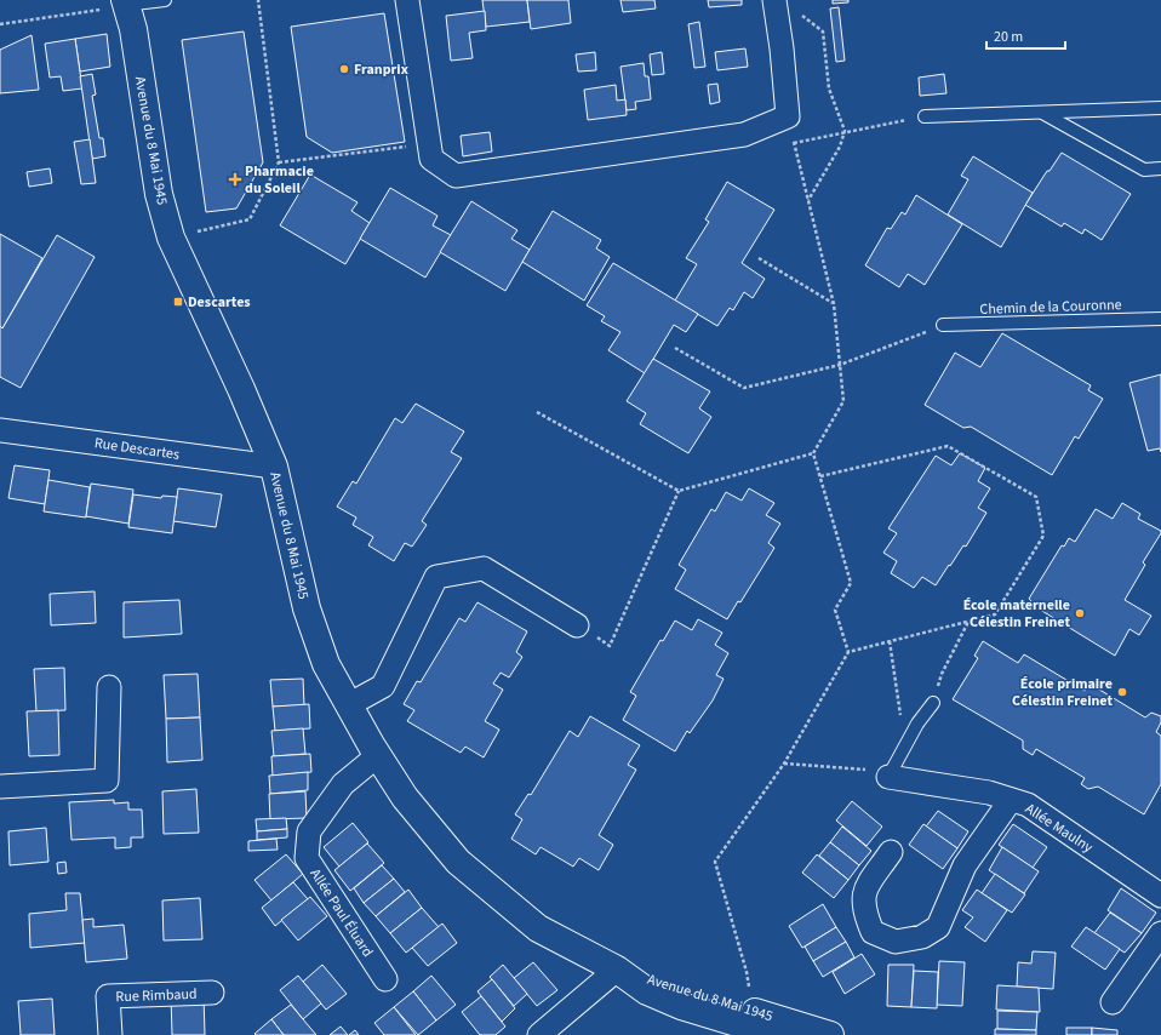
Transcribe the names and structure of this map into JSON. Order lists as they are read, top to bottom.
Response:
{
  "streets": {
    "street": [
      "Avenue du 8 Mai 1945",
      "Rue Descartes",
      "Allée Maulny",
      "Allée Paul Éluard",
      "Rue Rimbaud"
    ],
    "lane": ["Chemin de la Couronne"]
  },
  "crossings": [
    ["Avenue du 8 Mai 1945", "Rue Descartes"],
    ["Avenue du 8 Mai 1945", "Allée Paul Éluard"]
  ],
  "places": {
    "other": ["Franprix", "École maternelle Célestin Freinet", "École primaire Célestin Freinet"],
    "health": ["Pharmacie du Soleil"],
    "transit": ["Descartes"]
  },
  "scale_bar": "20 m"
}
